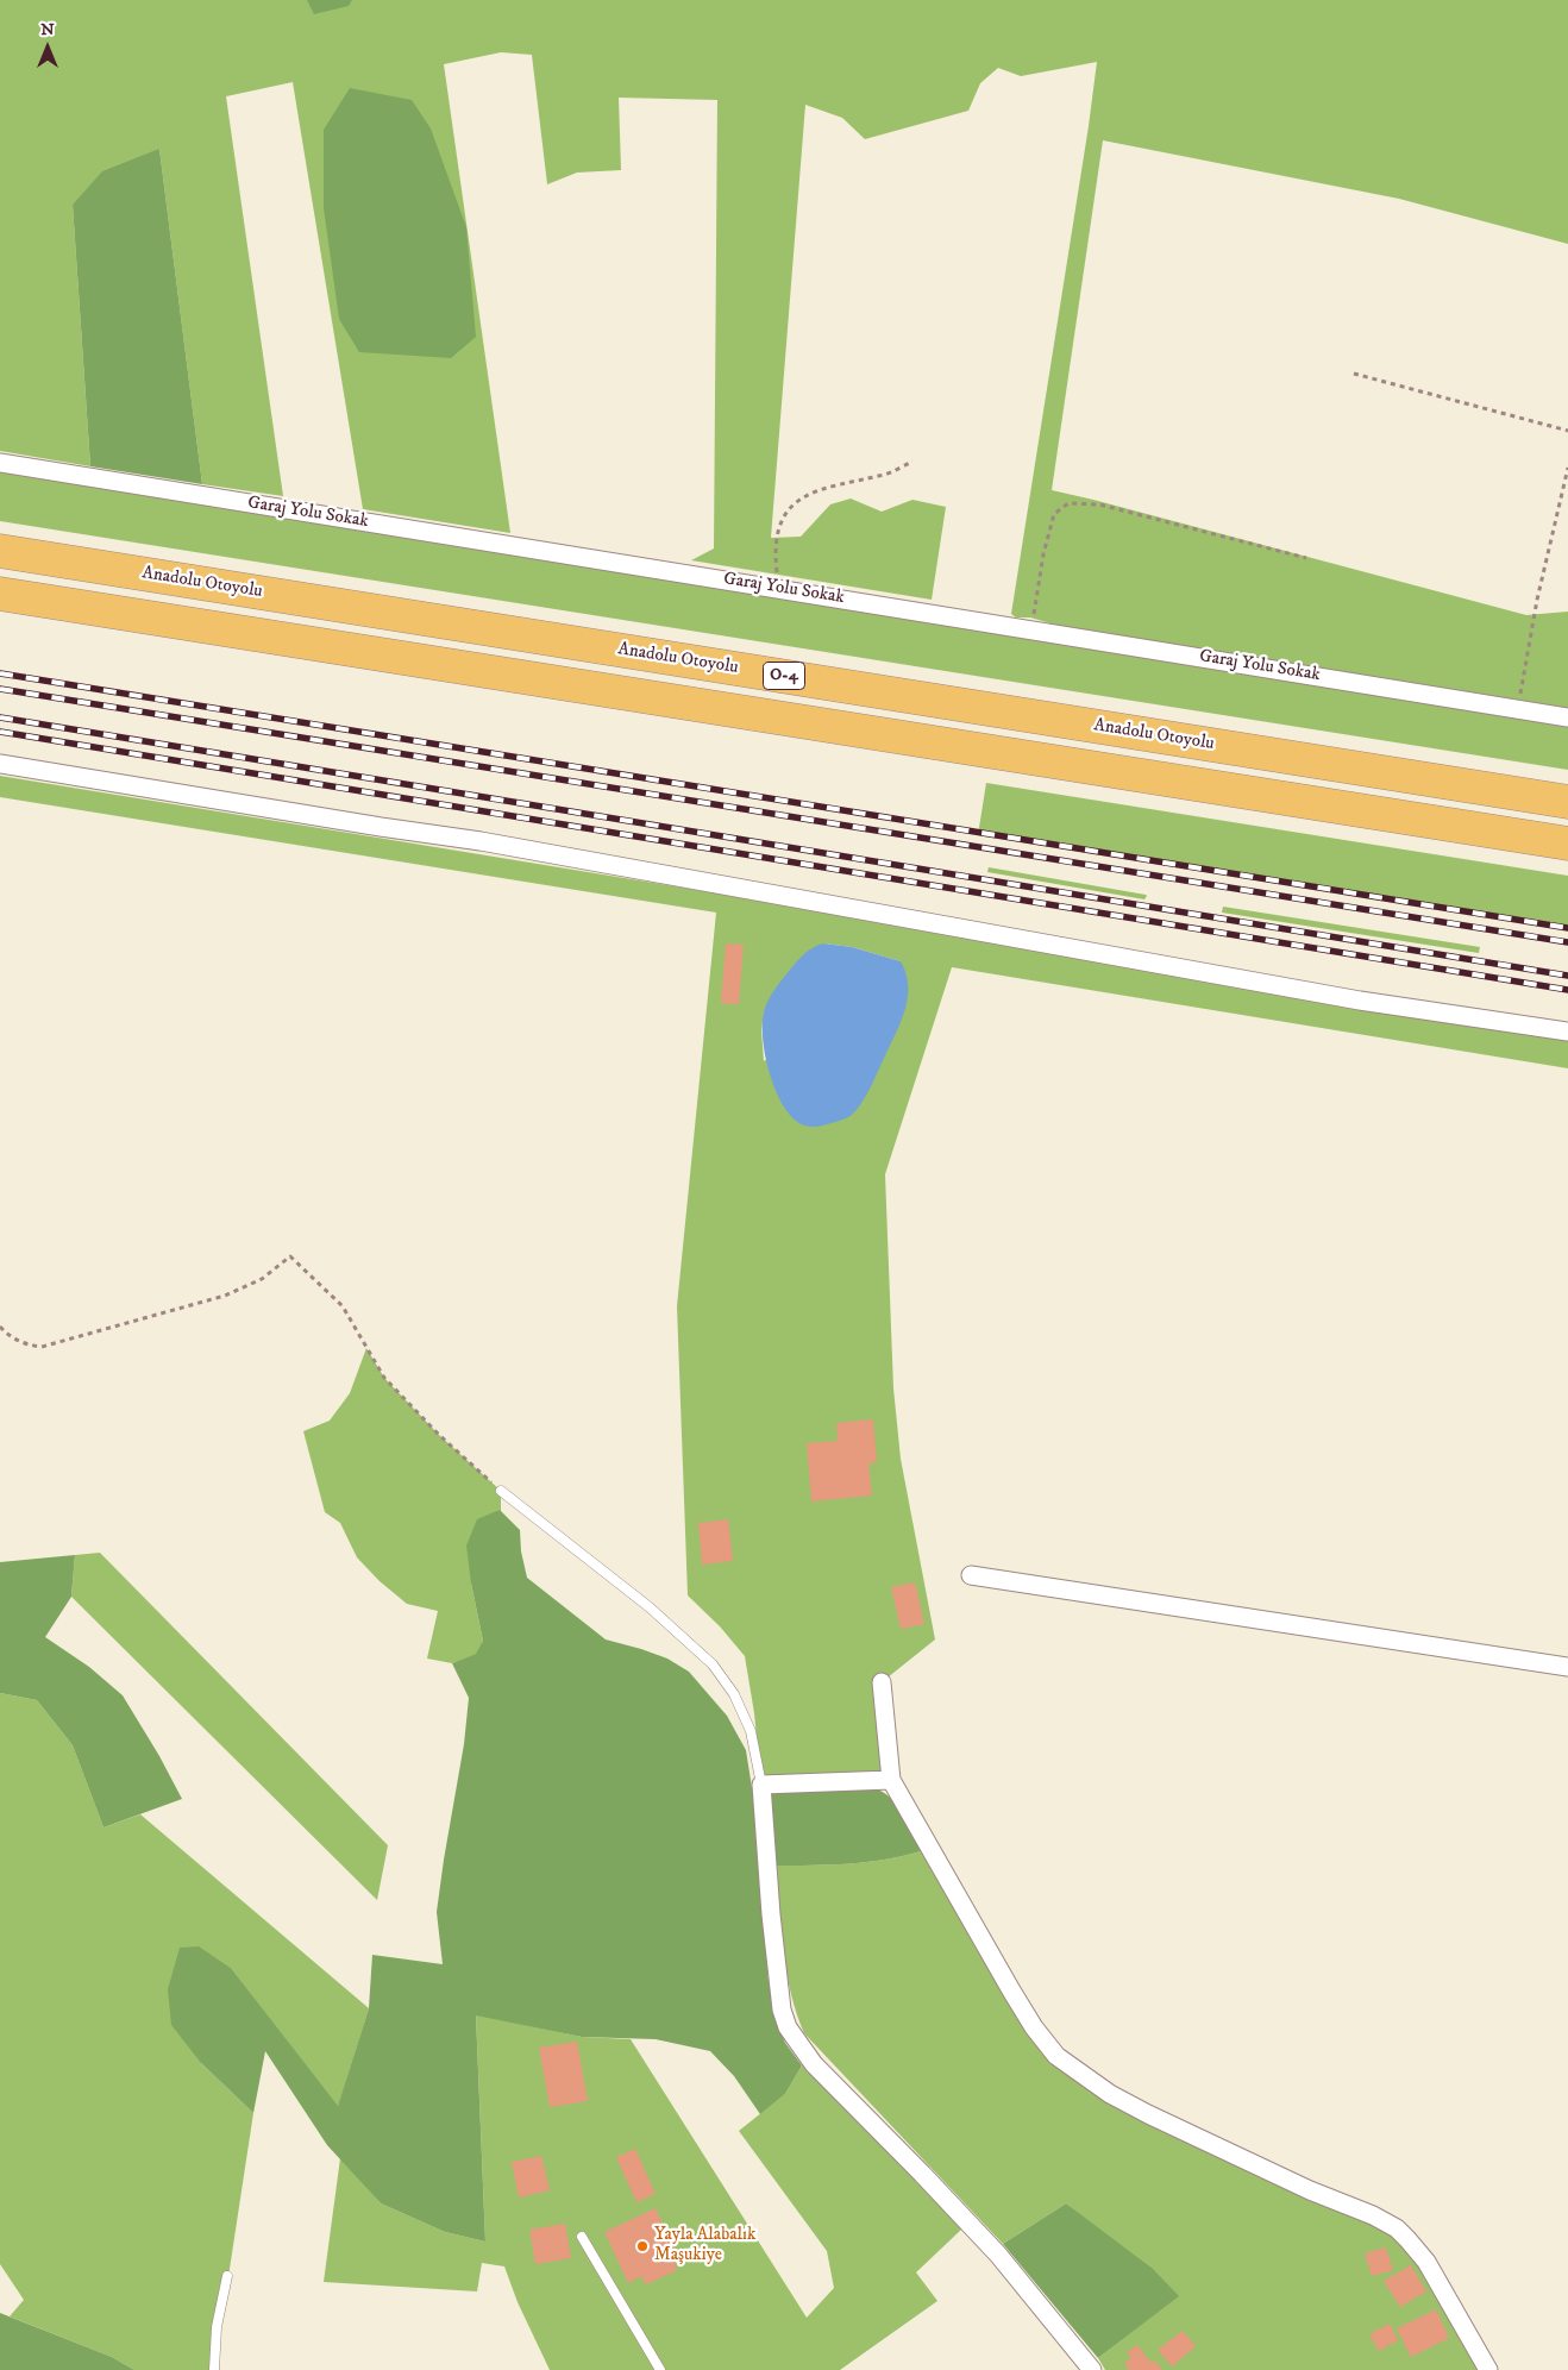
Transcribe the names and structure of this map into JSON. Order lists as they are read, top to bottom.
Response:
{
  "streets": {
    "highway": ["Anadolu Otoyolu", "O-4"],
    "street": ["Garaj Yolu Sokak"]
  },
  "places": ["Yayla Alabalık Maşukiye"],
  "north": "top"
}
